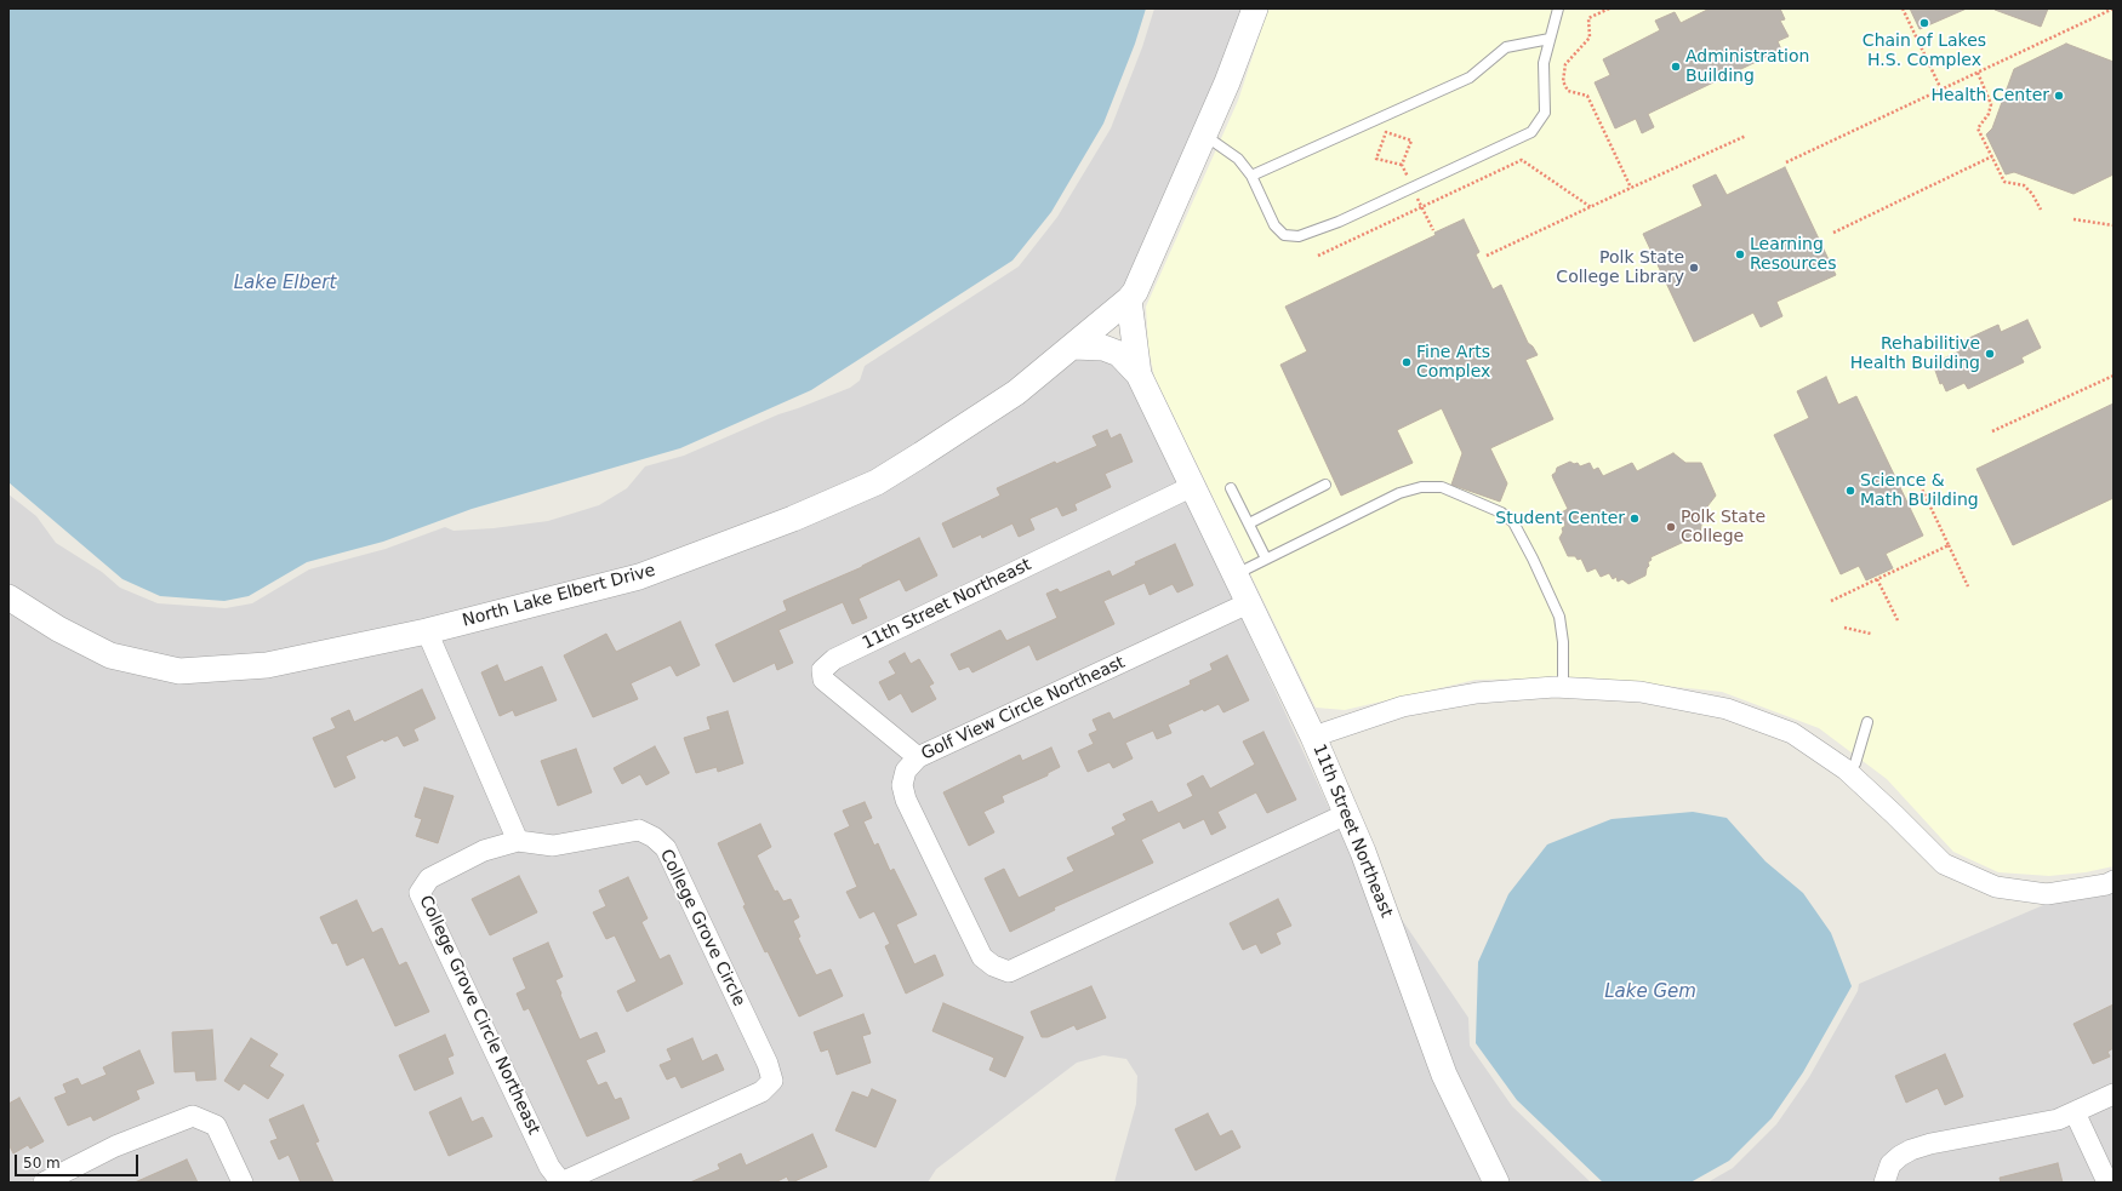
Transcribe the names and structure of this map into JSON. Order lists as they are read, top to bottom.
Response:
{
  "streets": {
    "street": [
      "North Lake Elbert Drive",
      "11th Street Northeast",
      "Golf View Circle Northeast",
      "College Grove Circle",
      "College Grove Circle Northeast"
    ]
  },
  "crossings": [
    ["North Lake Elbert Drive", "11th Street Northeast"],
    ["11th Street Northeast", "Golf View Circle Northeast"],
    ["College Grove Circle", "College Grove Circle Northeast"]
  ],
  "water": ["Lake Elbert", "Lake Gem"],
  "places": [
    "Chain of Lakes H.S. Complex",
    "Administration Building",
    "Health Center",
    "Learning Resources",
    "Polk State College Library",
    "Rehabilitive Health Building",
    "Fine Arts Complex",
    "Science & Math BUilding",
    "Student Center",
    "Polk State College"
  ],
  "scale_bar": "50 m"
}
